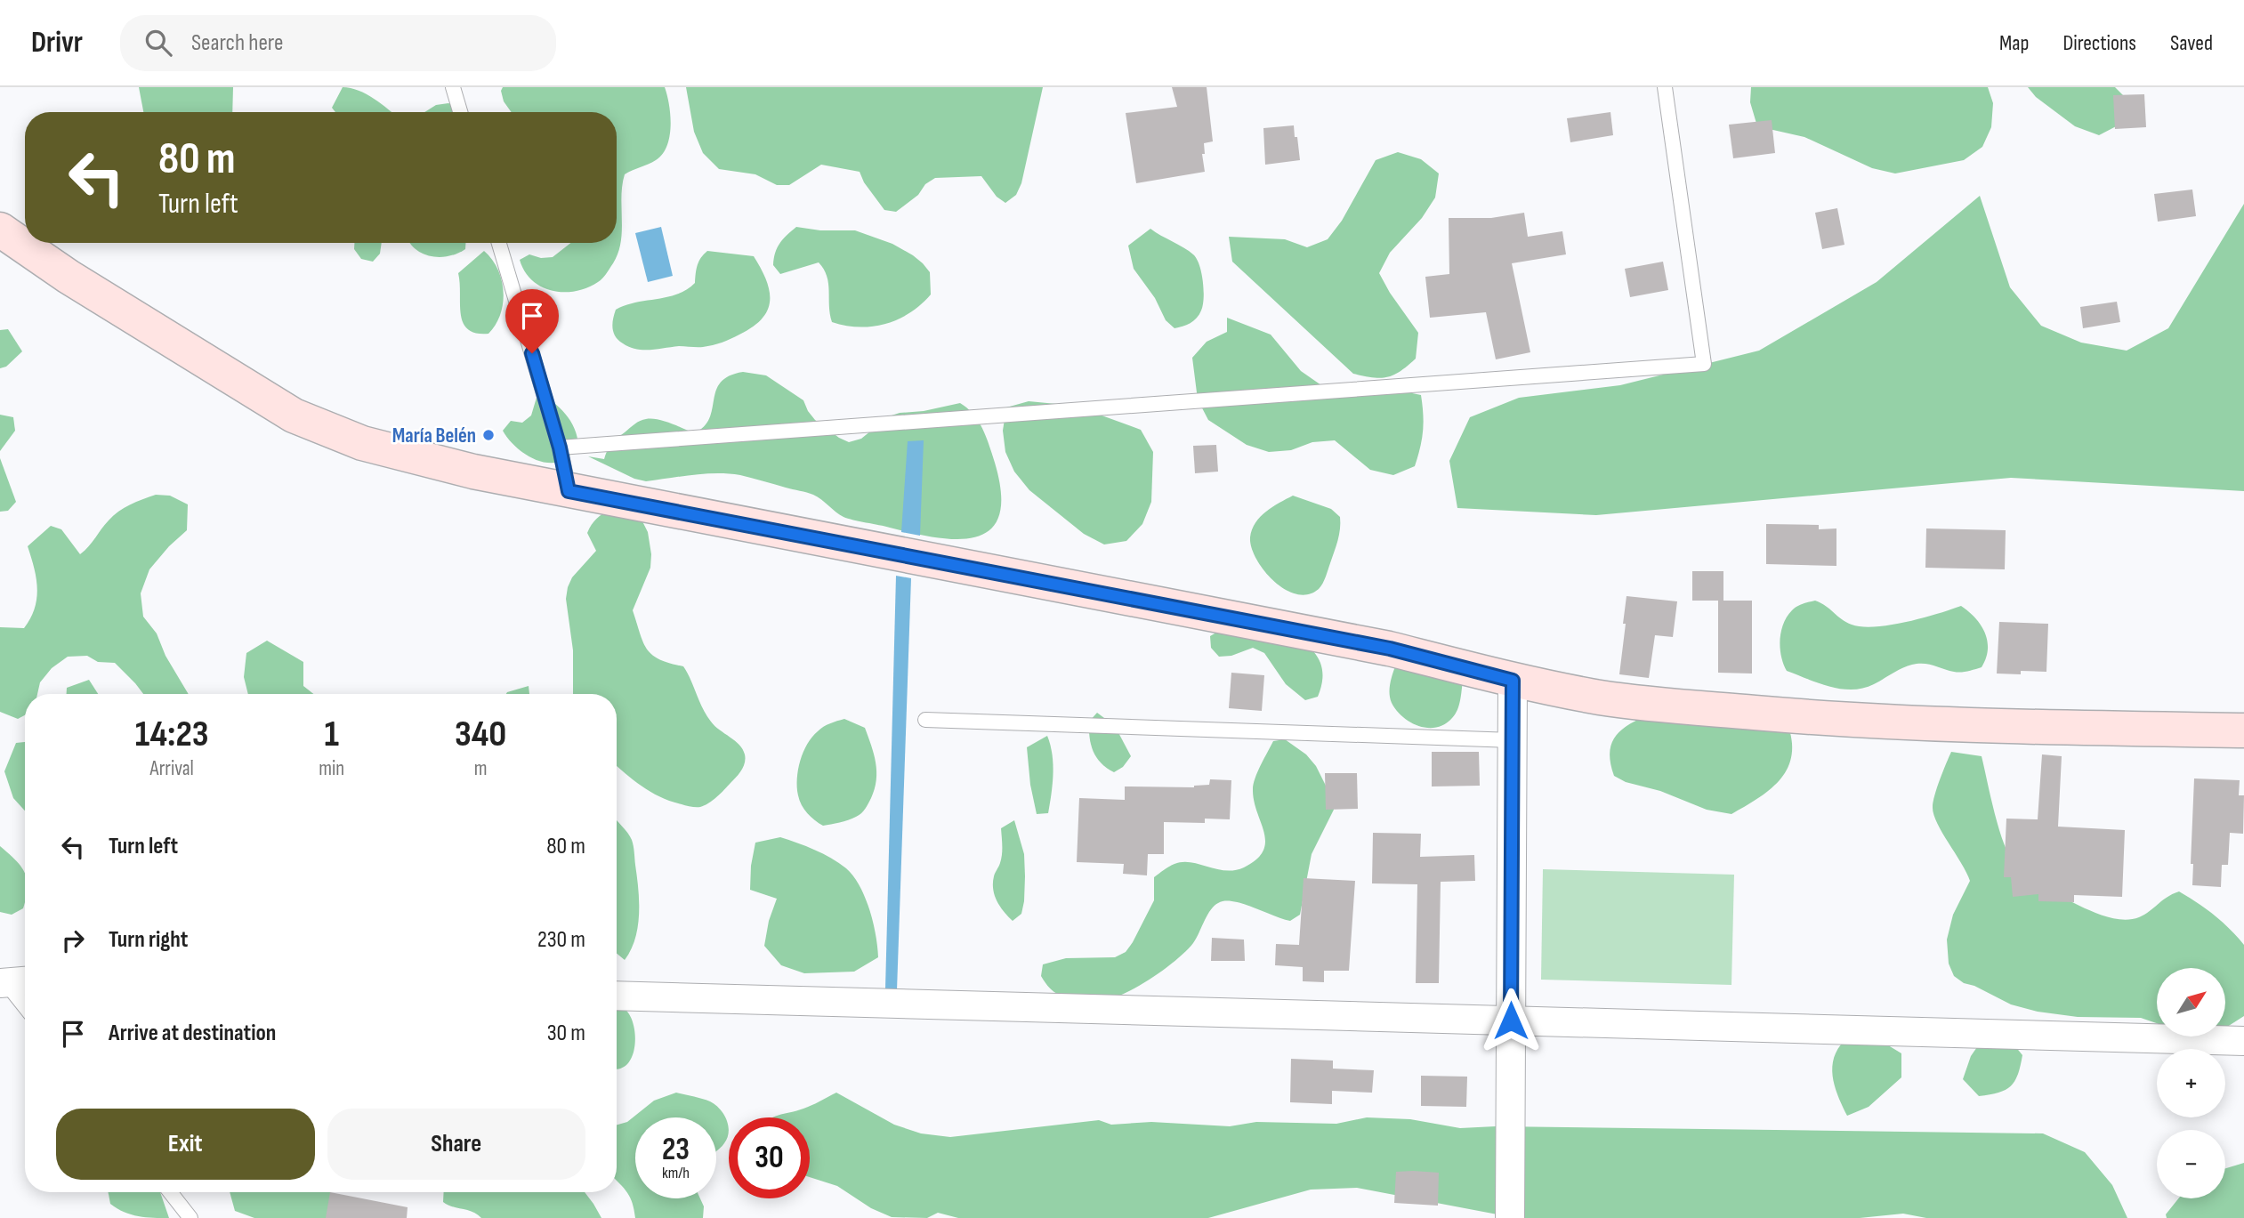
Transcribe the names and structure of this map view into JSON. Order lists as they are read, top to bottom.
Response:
{
  "places": ["María Belén"],
  "north": "top right",
  "page": {
    "header": "Drivr",
    "search": "Search here",
    "nav": ["Map", "Directions", "Saved"],
    "turn": ["80 m", "Turn left"],
    "eta": [
      "14:23",
      "Arrival",
      "1",
      "min",
      "340",
      "m"
    ],
    "list": [
      {
        "name": "Turn left",
        "value": "80 m"
      },
      {
        "name": "Turn right",
        "value": "230 m"
      },
      {
        "name": "Arrive at destination",
        "value": "30 m"
      }
    ],
    "map_buttons": ["+", "−"],
    "buttons": ["Exit", "Share"],
    "speed": "23 km/h",
    "limit": "30"
  }
}
